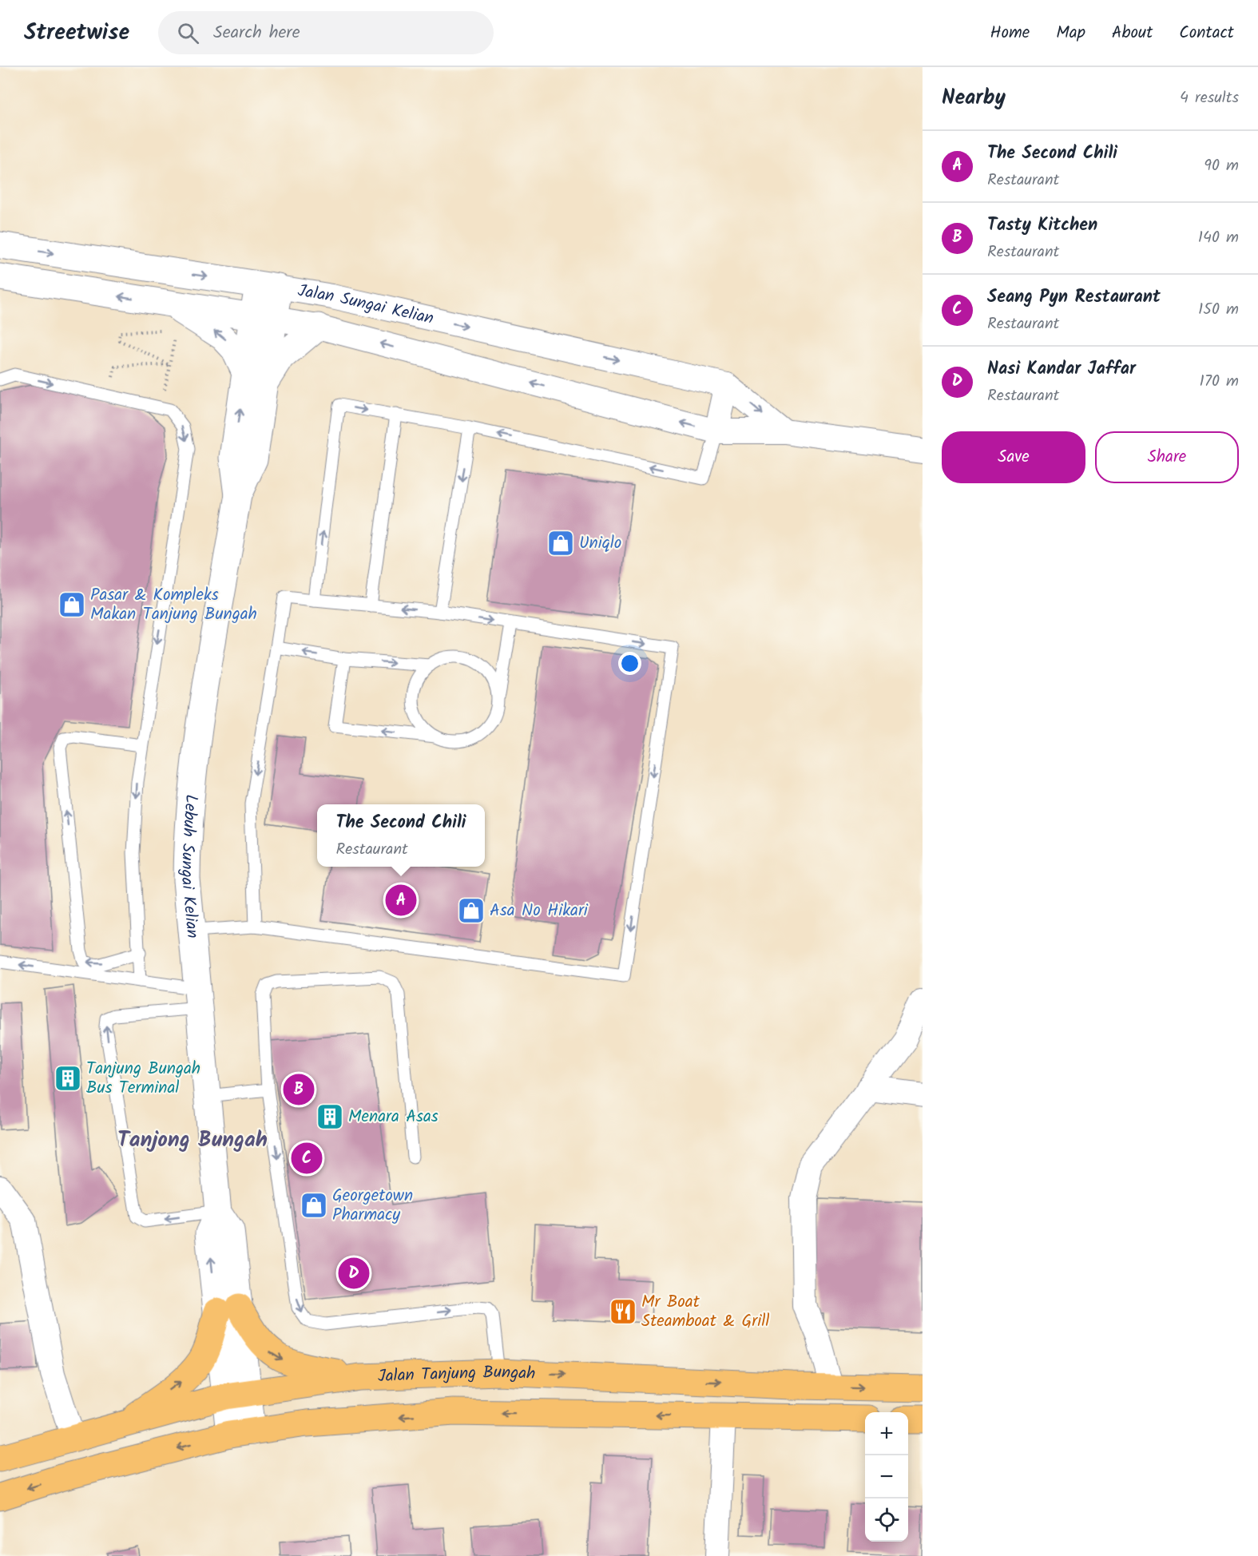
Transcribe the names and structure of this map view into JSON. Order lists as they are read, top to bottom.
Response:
{
  "streets": {
    "main road": ["Jalan Tanjung Bungah"],
    "street": ["Jalan Sungai Kelian", "Lebuh Sungai Kelian"]
  },
  "crossings": [
    ["Jalan Sungai Kelian", "Lebuh Sungai Kelian"],
    ["Lebuh Sungai Kelian", "Jalan Tanjung Bungah"]
  ],
  "districts": ["Tanjong Bungah"],
  "places": {
    "shop": [
      "Uniqlo",
      "Pasar & Kompleks Makan Tanjung Bungah",
      "Asa No Hikari",
      "Georgetown Pharmacy"
    ],
    "building": ["Tanjung Bungah Bus Terminal", "Menara Asas"],
    "restaurant": ["Mr Boat Steamboat & Grill"]
  },
  "page": {
    "header": "Streetwise",
    "search": "Search here",
    "nav": [
      "Home",
      "Map",
      "About",
      "Contact"
    ],
    "heading": ["Nearby", "4 results"],
    "list": [
      {
        "mark": "A",
        "name": "The Second Chili",
        "note": "Restaurant",
        "value": "90 m"
      },
      {
        "mark": "B",
        "name": "Tasty Kitchen",
        "note": "Restaurant",
        "value": "140 m"
      },
      {
        "mark": "C",
        "name": "Seang Pyn Restaurant",
        "note": "Restaurant",
        "value": "150 m"
      },
      {
        "mark": "D",
        "name": "Nasi Kandar Jaffar",
        "note": "Restaurant",
        "value": "170 m"
      }
    ],
    "buttons": ["Save", "Share"],
    "popup": ["The Second Chili", "Restaurant"],
    "pins": [
      "A",
      "B",
      "C",
      "D"
    ],
    "map_buttons": ["+", "−"]
  }
}
